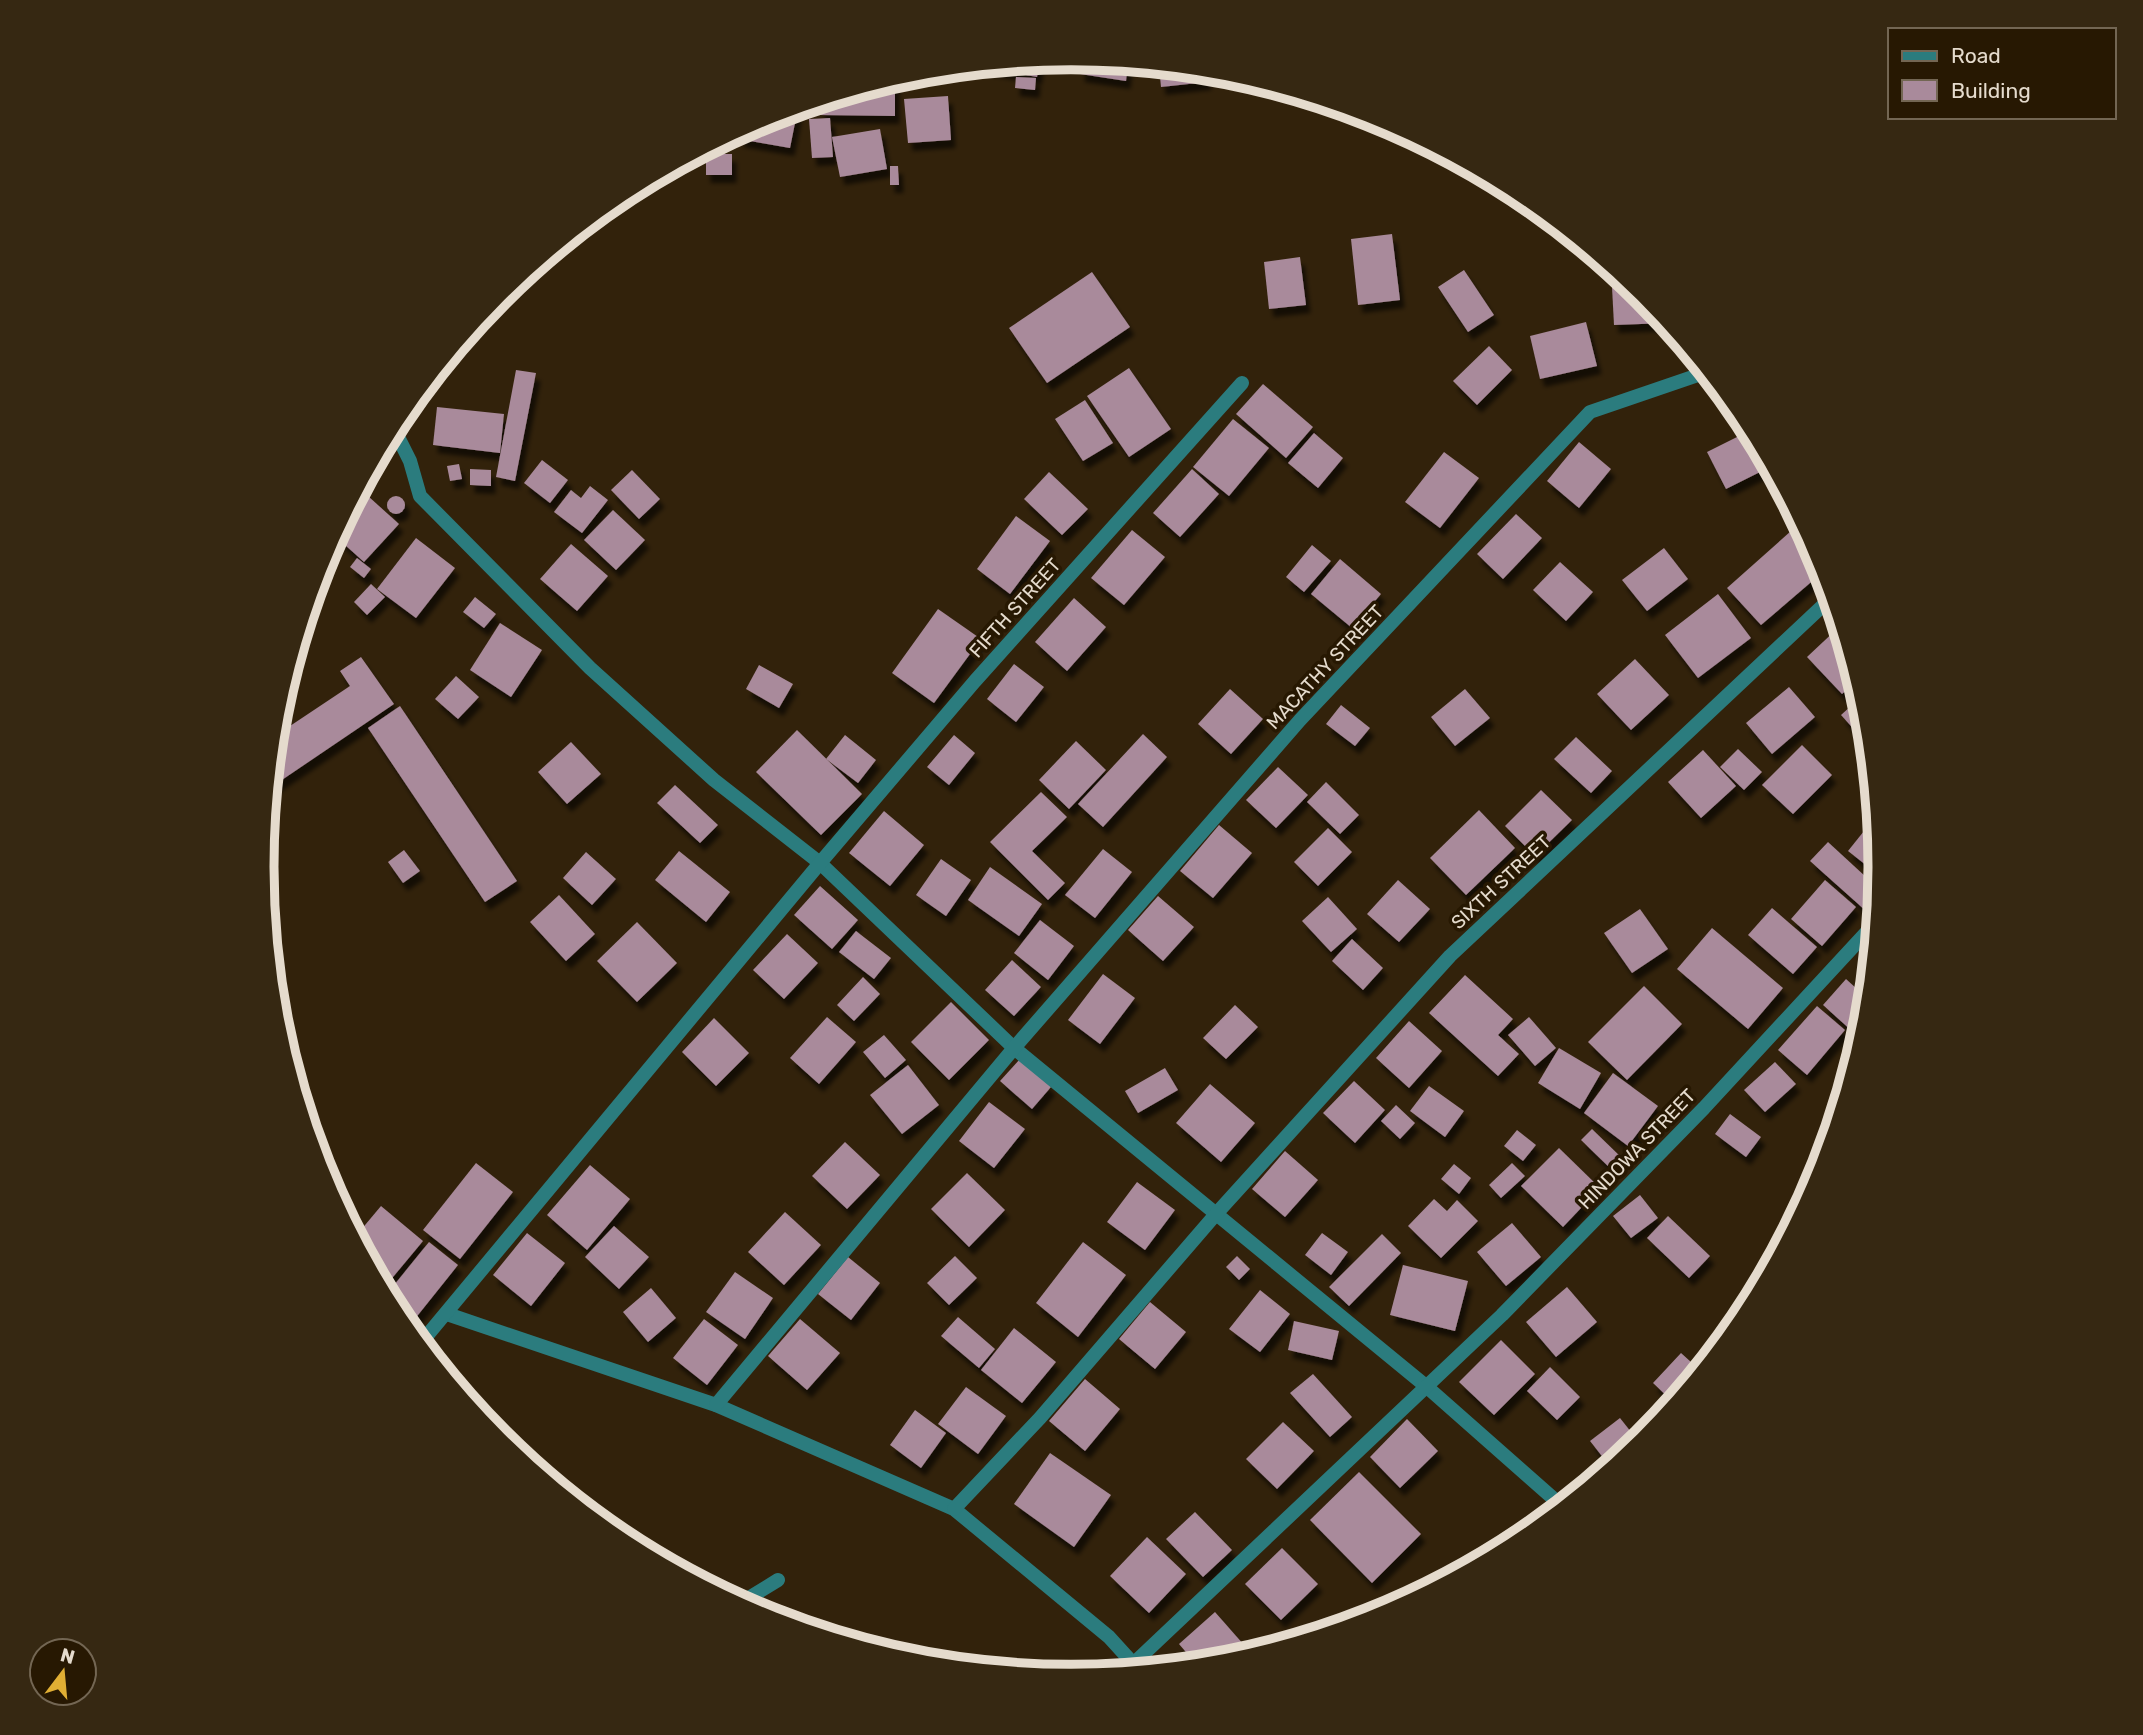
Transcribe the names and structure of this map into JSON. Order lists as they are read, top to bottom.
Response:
{
  "streets": {
    "street": [
      "FIFTH STREET",
      "MACATHY STREET",
      "SIXTH STREET",
      "HINDOWA STREET"
    ]
  },
  "legend": ["Road", "Building"],
  "north": "top"
}
